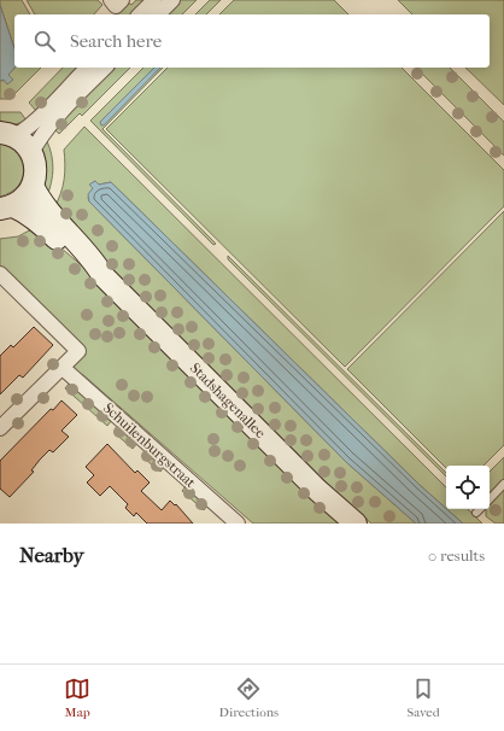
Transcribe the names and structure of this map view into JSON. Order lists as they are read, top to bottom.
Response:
{
  "streets": {
    "main road": ["Stadshagenallee"],
    "street": ["Schuilenburgstraat"]
  },
  "page": {
    "search": "Search here",
    "heading": ["Nearby", "0 results"],
    "nav": ["Map", "Directions", "Saved"]
  }
}
